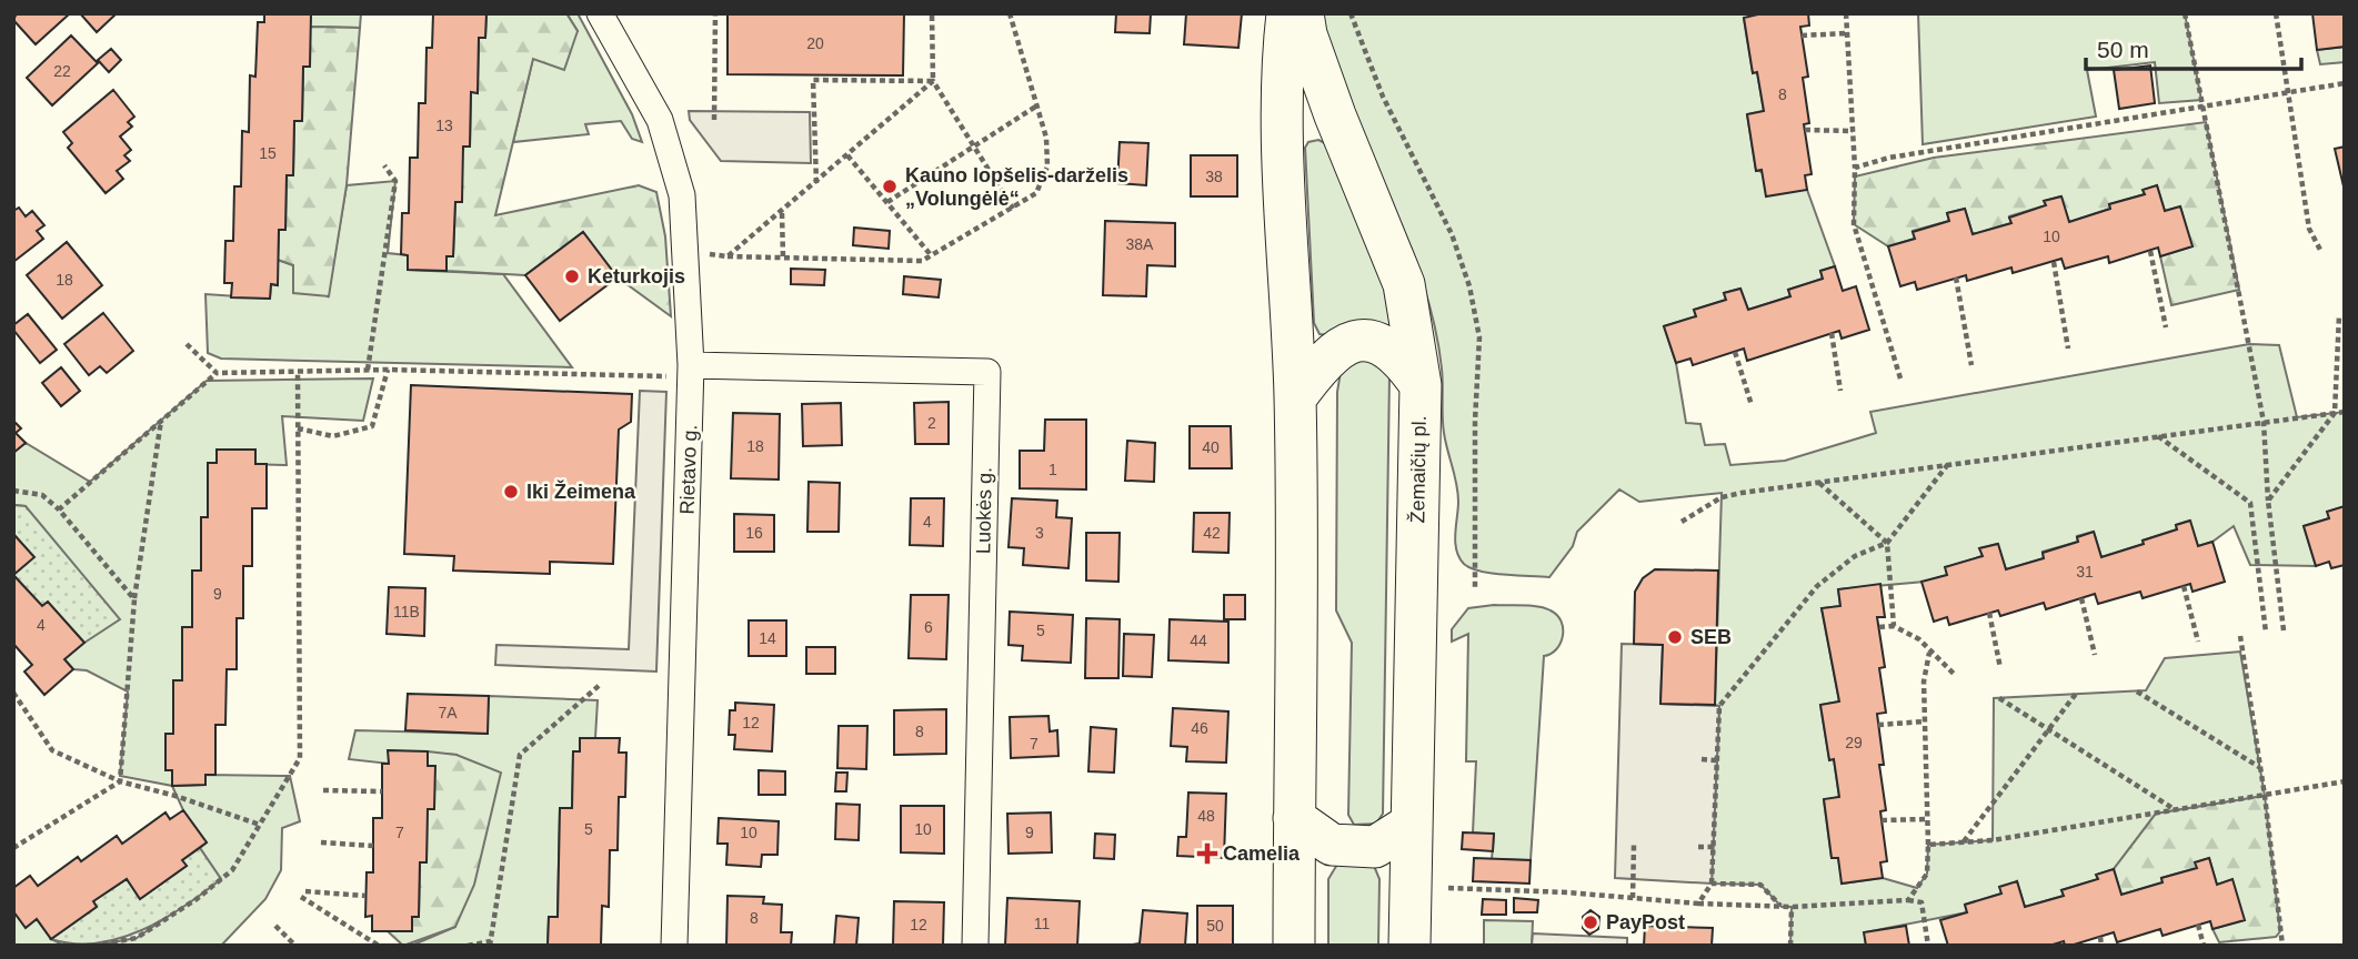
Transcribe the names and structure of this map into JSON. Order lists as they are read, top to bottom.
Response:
{
  "streets": {
    "main road": ["Žemaičių pl."],
    "street": ["Rietavo g.", "Luokės g."]
  },
  "crossings": [
    ["Rietavo g.", "Luokės g."]
  ],
  "places": {
    "other": [
      "Kauno lopšelis-darželis „Volungėlė“",
      "Keturkojis",
      "Iki Žeimena",
      "SEB",
      "PayPost"
    ],
    "health": ["Camelia"]
  },
  "house_numbers": [
    "20",
    "22",
    "8",
    "13",
    "15",
    "38",
    "10",
    "38A",
    "18",
    "2",
    "18",
    "40",
    "1",
    "4",
    "16",
    "3",
    "42",
    "31",
    "9",
    "11B",
    "4",
    "6",
    "5",
    "14",
    "44",
    "7A",
    "12",
    "46",
    "8",
    "29",
    "7",
    "48",
    "5",
    "10",
    "7",
    "10",
    "9",
    "8",
    "11",
    "12",
    "50"
  ],
  "scale_bar": "50 m"
}
